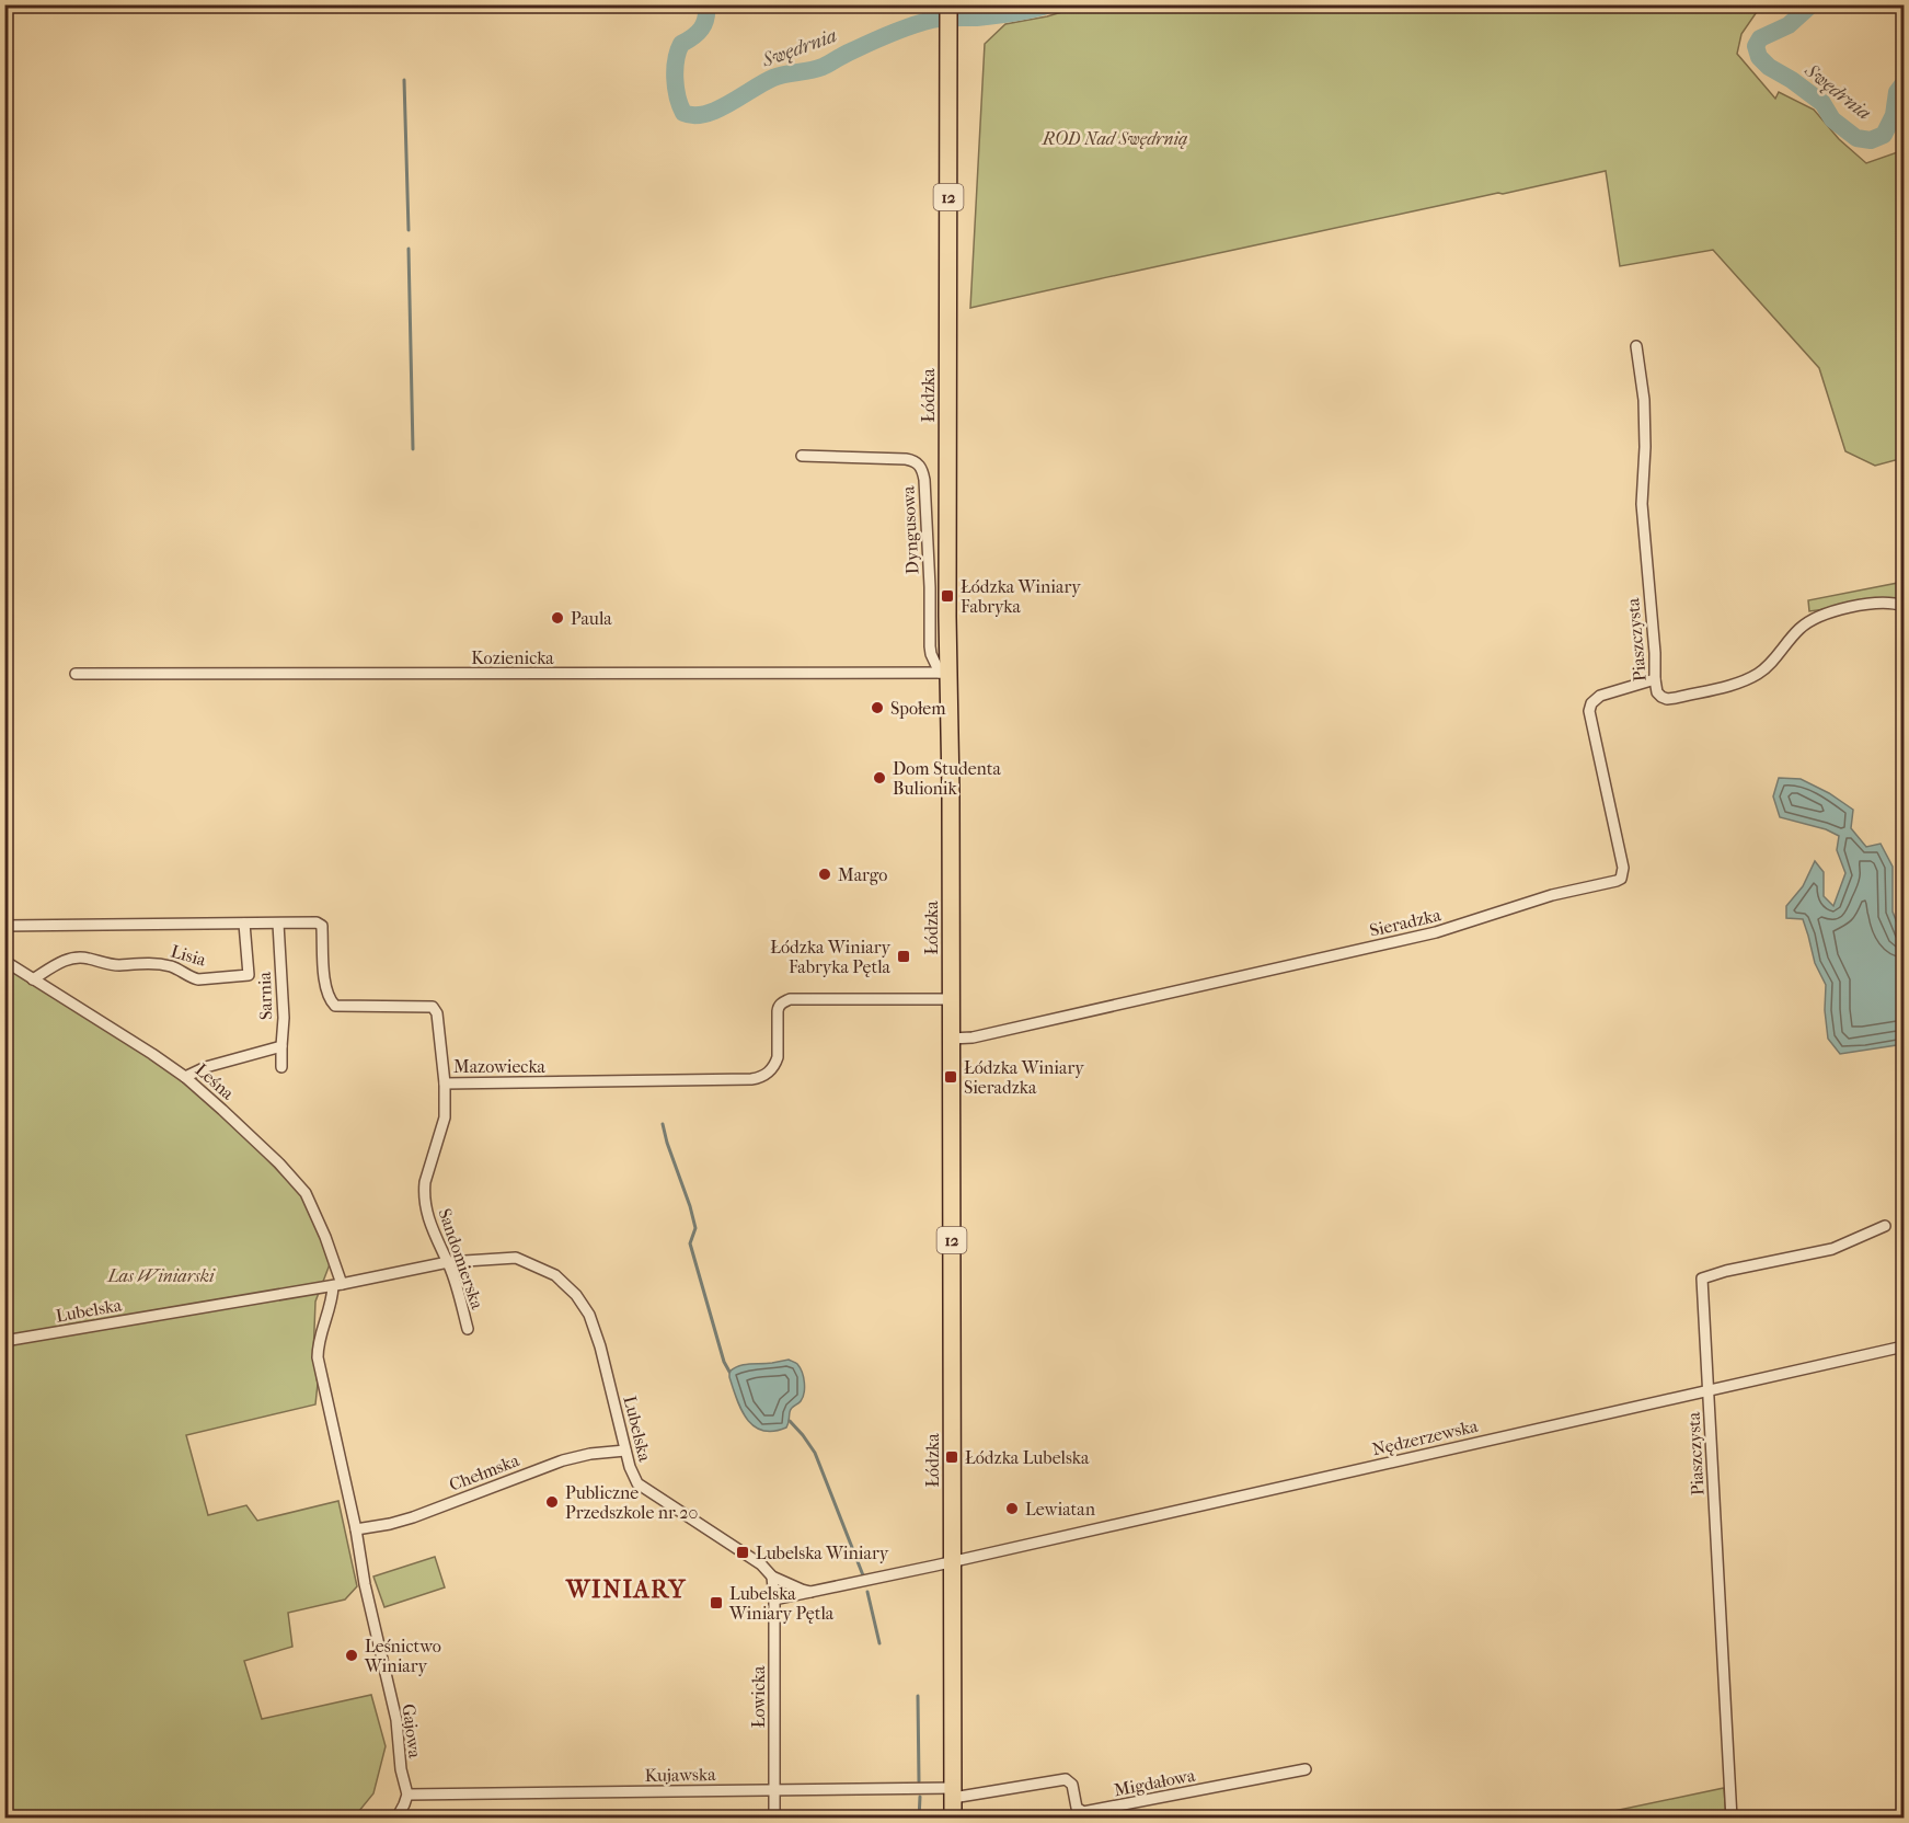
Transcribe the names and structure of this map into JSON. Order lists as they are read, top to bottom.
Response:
{
  "streets": {
    "main road": ["12", "Łódzka"],
    "street": [
      "Dyngusowa",
      "Piaszczysta",
      "Kozienicka",
      "Sieradzka",
      "Lisia",
      "Sarnia",
      "Mazowiecka",
      "Leśna",
      "Sandomierska",
      "Lubelska",
      "Nędzerzewska",
      "Chełmska",
      "Łowicka",
      "Gajowa",
      "Kujawska",
      "Migdałowa"
    ]
  },
  "crossings": [
    ["Łódzka", "Dyngusowa"],
    ["Łódzka", "Kozienicka"],
    ["Łódzka", "Sieradzka"],
    ["Łódzka", "Mazowiecka"],
    ["Łódzka", "Nędzerzewska"],
    ["Łódzka", "Kujawska"],
    ["Łódzka", "Migdałowa"],
    ["Dyngusowa", "Kozienicka"],
    ["Piaszczysta", "Sieradzka"],
    ["Piaszczysta", "Nędzerzewska"],
    ["Lisia", "Mazowiecka"],
    ["Lisia", "Leśna"],
    ["Sarnia", "Mazowiecka"],
    ["Mazowiecka", "Sandomierska"],
    ["Leśna", "Lubelska"],
    ["Sandomierska", "Lubelska"],
    ["Lubelska", "Chełmska"],
    ["Lubelska", "Łowicka"],
    ["Chełmska", "Gajowa"],
    ["Łowicka", "Kujawska"],
    ["Gajowa", "Kujawska"],
    ["Kujawska", "Migdałowa"]
  ],
  "districts": ["WINIARY"],
  "water": ["Swędrnia"],
  "parks": ["ROD Nad Swędrnią", "Las Winiarski"],
  "places": {
    "transit": [
      "Łódzka Winiary Fabryka",
      "Łódzka Winiary Fabryka Pętla",
      "Łódzka Winiary Sieradzka",
      "Łódzka Lubelska",
      "Lubelska Winiary",
      "Lubelska Winiary Pętla"
    ],
    "other": [
      "Paula",
      "Społem",
      "Dom Studenta Bulionik",
      "Margo",
      "Publiczne Przedszkole nr 20",
      "Lewiatan",
      "Leśnictwo Winiary"
    ]
  }
}
